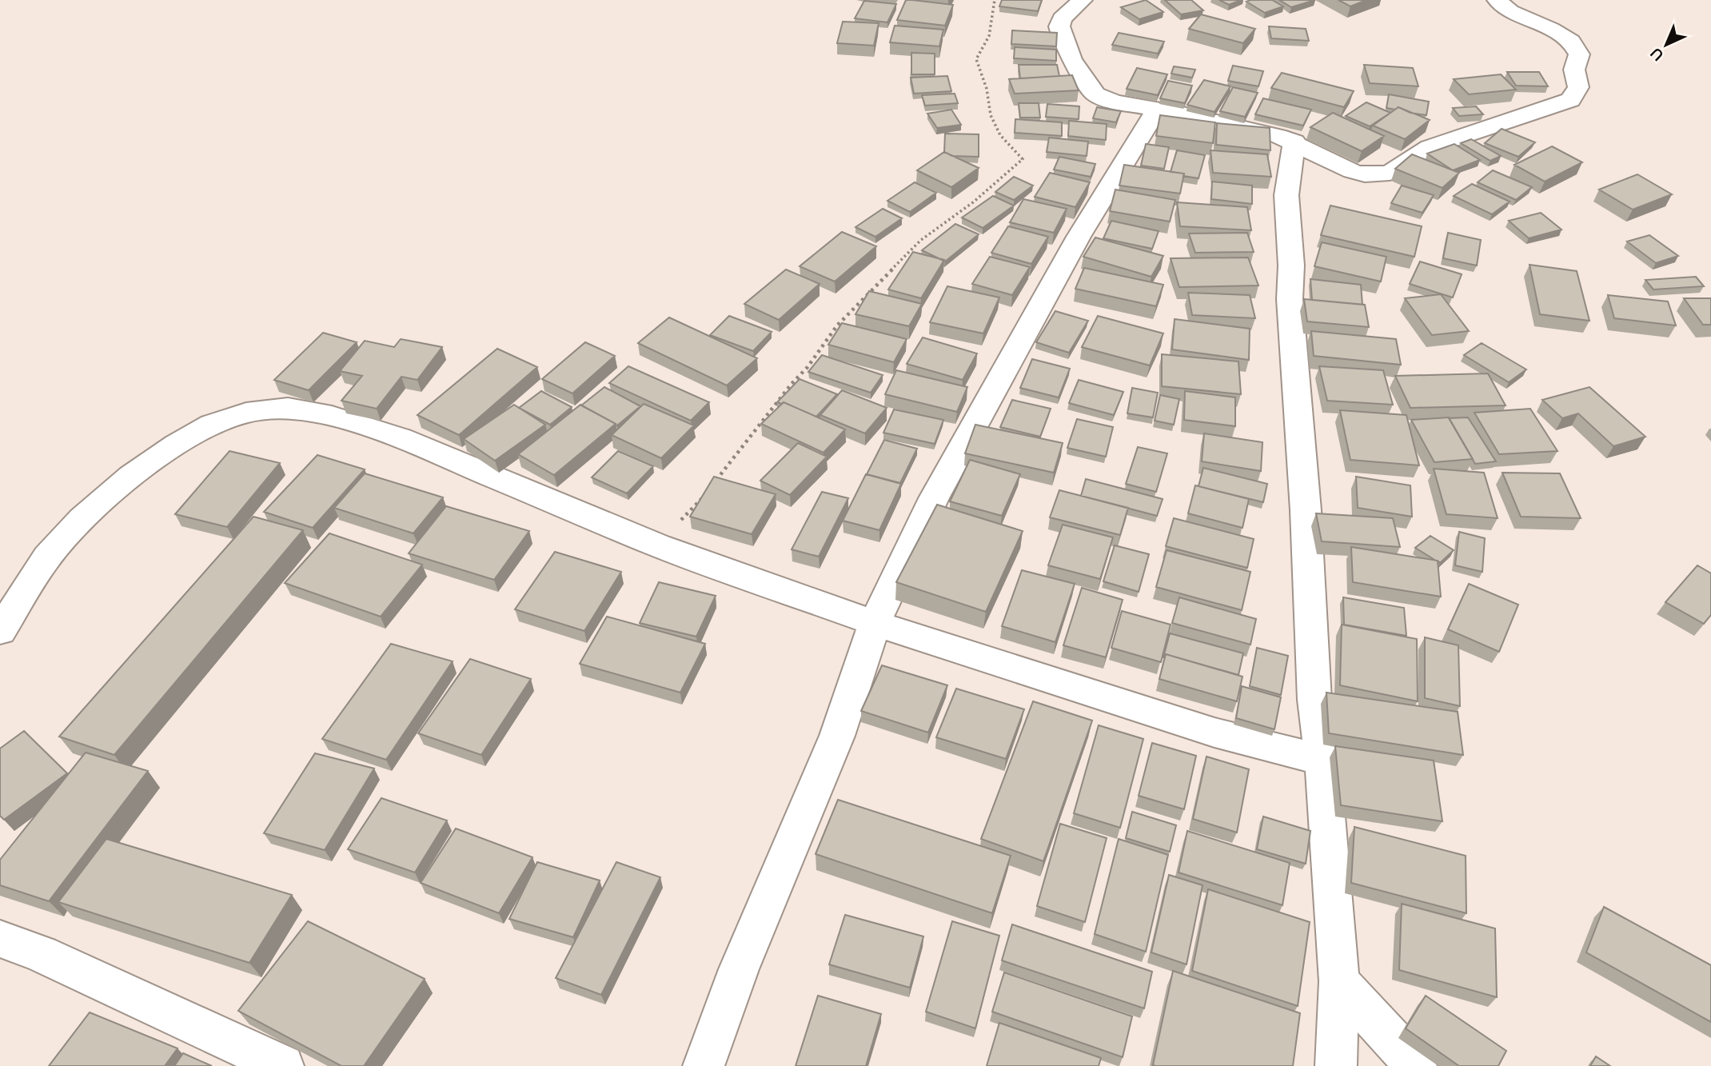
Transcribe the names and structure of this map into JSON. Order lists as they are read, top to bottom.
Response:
{
  "north": "bottom left"
}
